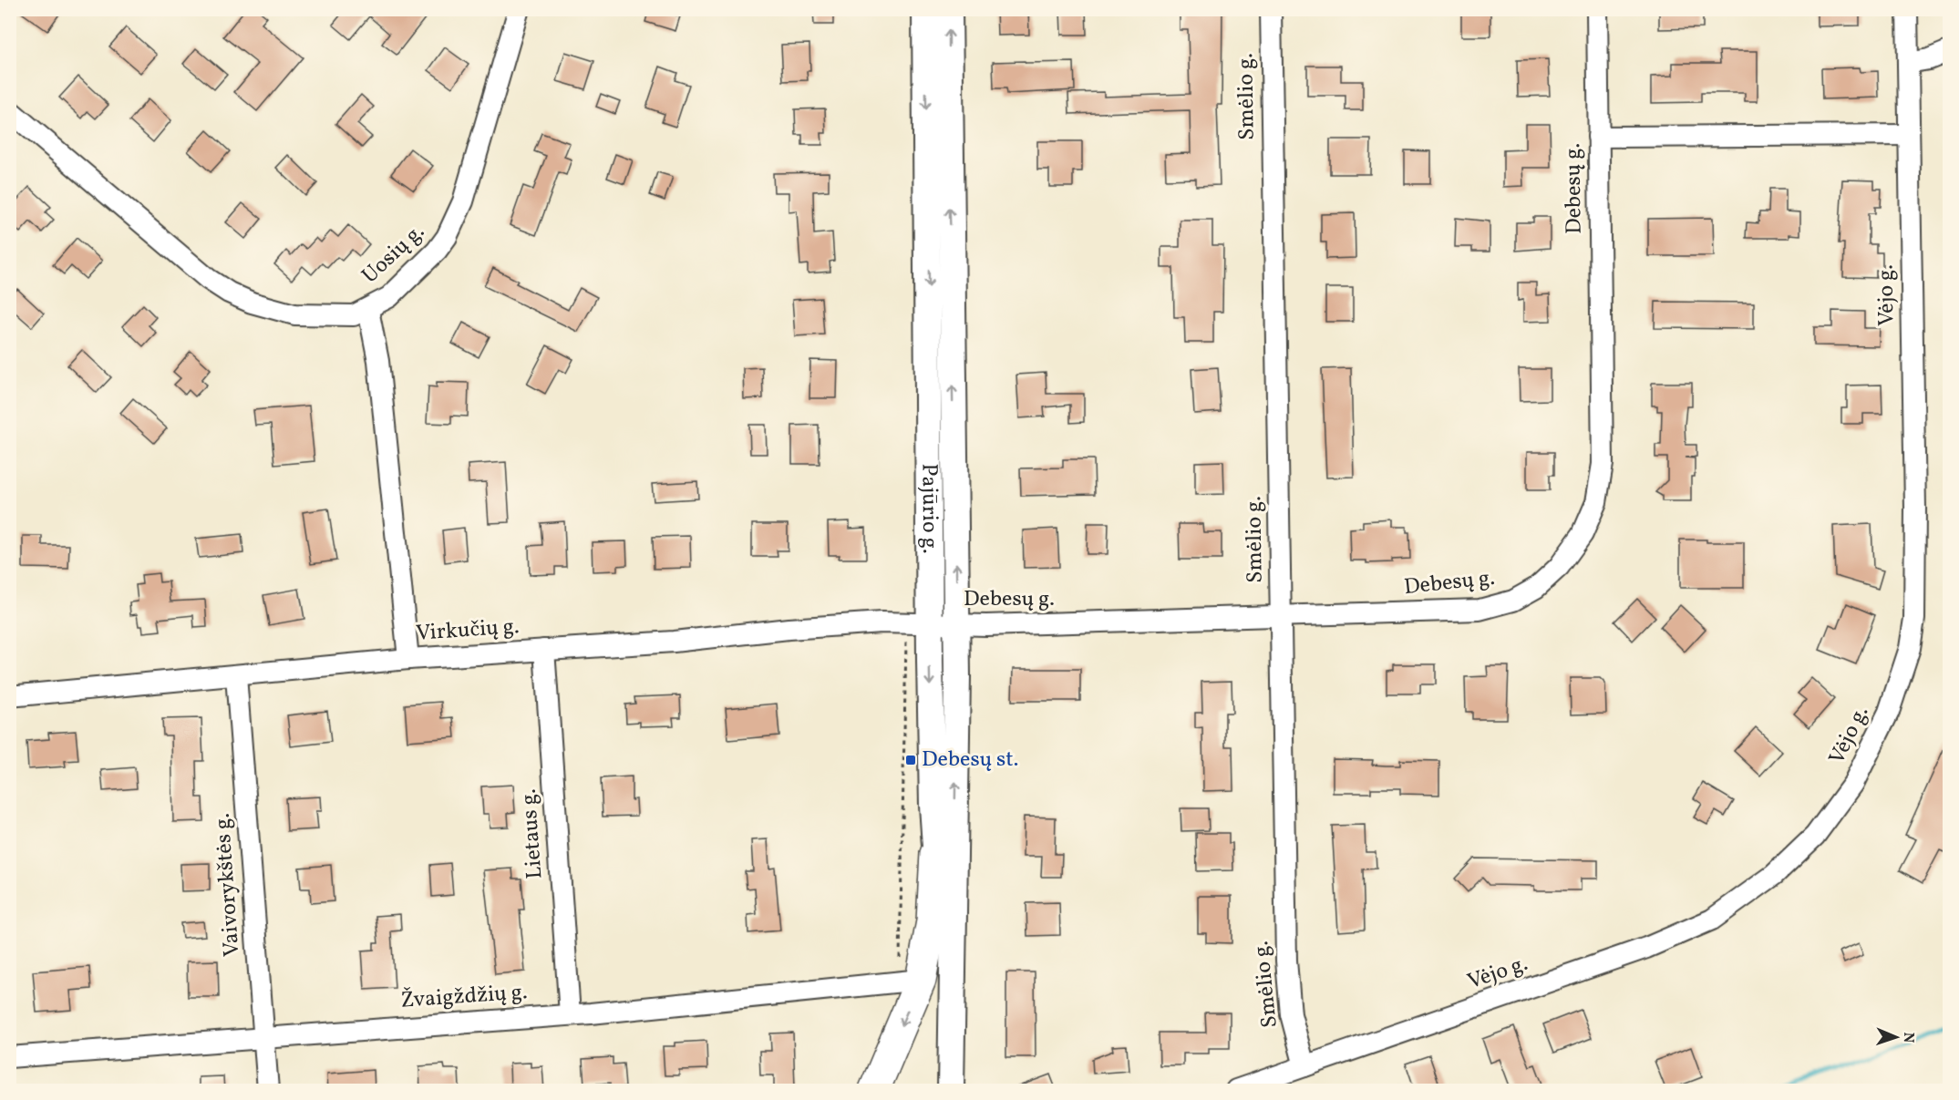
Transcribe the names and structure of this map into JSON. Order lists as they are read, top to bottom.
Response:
{
  "streets": {
    "main road": ["Pajūrio g."],
    "street": [
      "Smėlio g.",
      "Debesų g.",
      "Uosių g.",
      "Vėjo g.",
      "Virkučių g.",
      "Lietaus g.",
      "Vaivorykštės g.",
      "Žvaigždžių g."
    ]
  },
  "crossings": [
    ["Smėlio g.", "Debesų g."],
    ["Smėlio g.", "Vėjo g."],
    ["Debesų g.", "Pajūrio g."],
    ["Debesų g.", "Virkučių g."],
    ["Pajūrio g.", "Virkučių g."],
    ["Virkučių g.", "Lietaus g."],
    ["Virkučių g.", "Vaivorykštės g."],
    ["Lietaus g.", "Žvaigždžių g."],
    ["Vaivorykštės g.", "Žvaigždžių g."]
  ],
  "places": {
    "transit": ["Debesų st."]
  },
  "north": "right"
}
